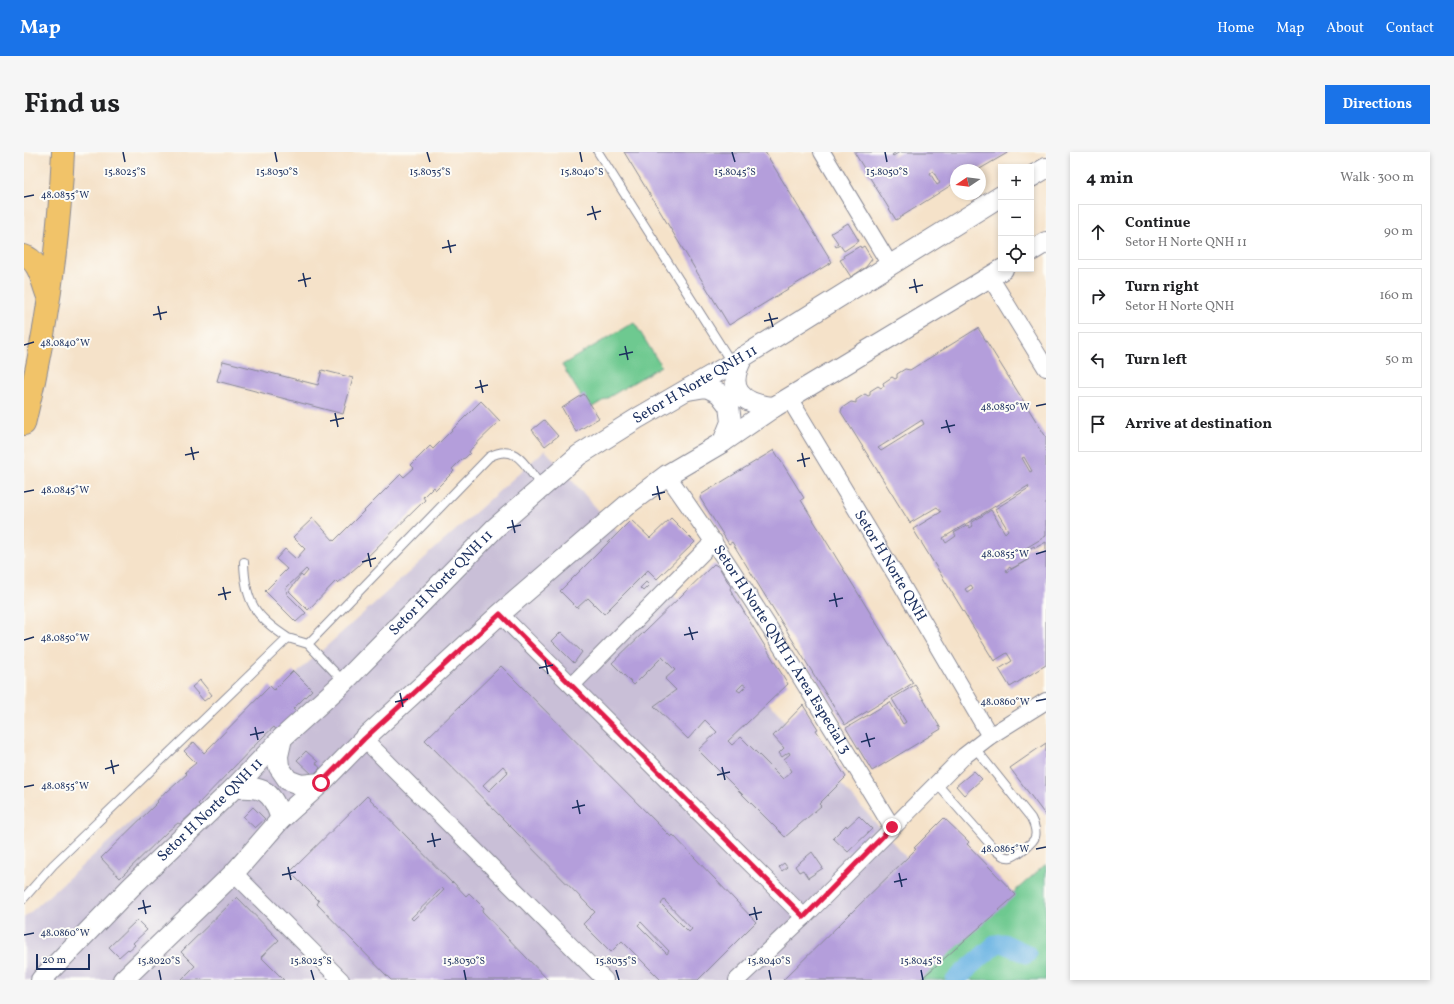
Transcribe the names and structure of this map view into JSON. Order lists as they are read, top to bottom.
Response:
{
  "streets": {
    "street": ["Setor H Norte QNH 11", "Setor H Norte QNH", "Setor H Norte QNH 11 Área Especial 3"]
  },
  "scale_bar": "20 m",
  "north": "left",
  "page": {
    "header": "Map",
    "nav": [
      "Home",
      "Map",
      "About",
      "Contact"
    ],
    "title": "Find us",
    "buttons": "Directions",
    "heading": ["4 min", "Walk · 300 m"],
    "map_buttons": ["+", "−"],
    "list": [
      ["Continue", "Setor H Norte QNH 11", "90 m"],
      ["Turn right", "Setor H Norte QNH", "160 m"],
      ["Turn left", "50 m"],
      "Arrive at destination"
    ],
    "scale": "20 m"
  },
  "coordinates": [
    "15.8025°S",
    "15.8030°S",
    "15.8035°S",
    "15.8040°S",
    "15.8045°S",
    "15.8050°S",
    "48.0835°W",
    "48.0840°W",
    "48.0850°W",
    "48.0845°W",
    "48.0855°W",
    "48.0860°W",
    "48.0865°W",
    "15.8020°S"
  ]
}
